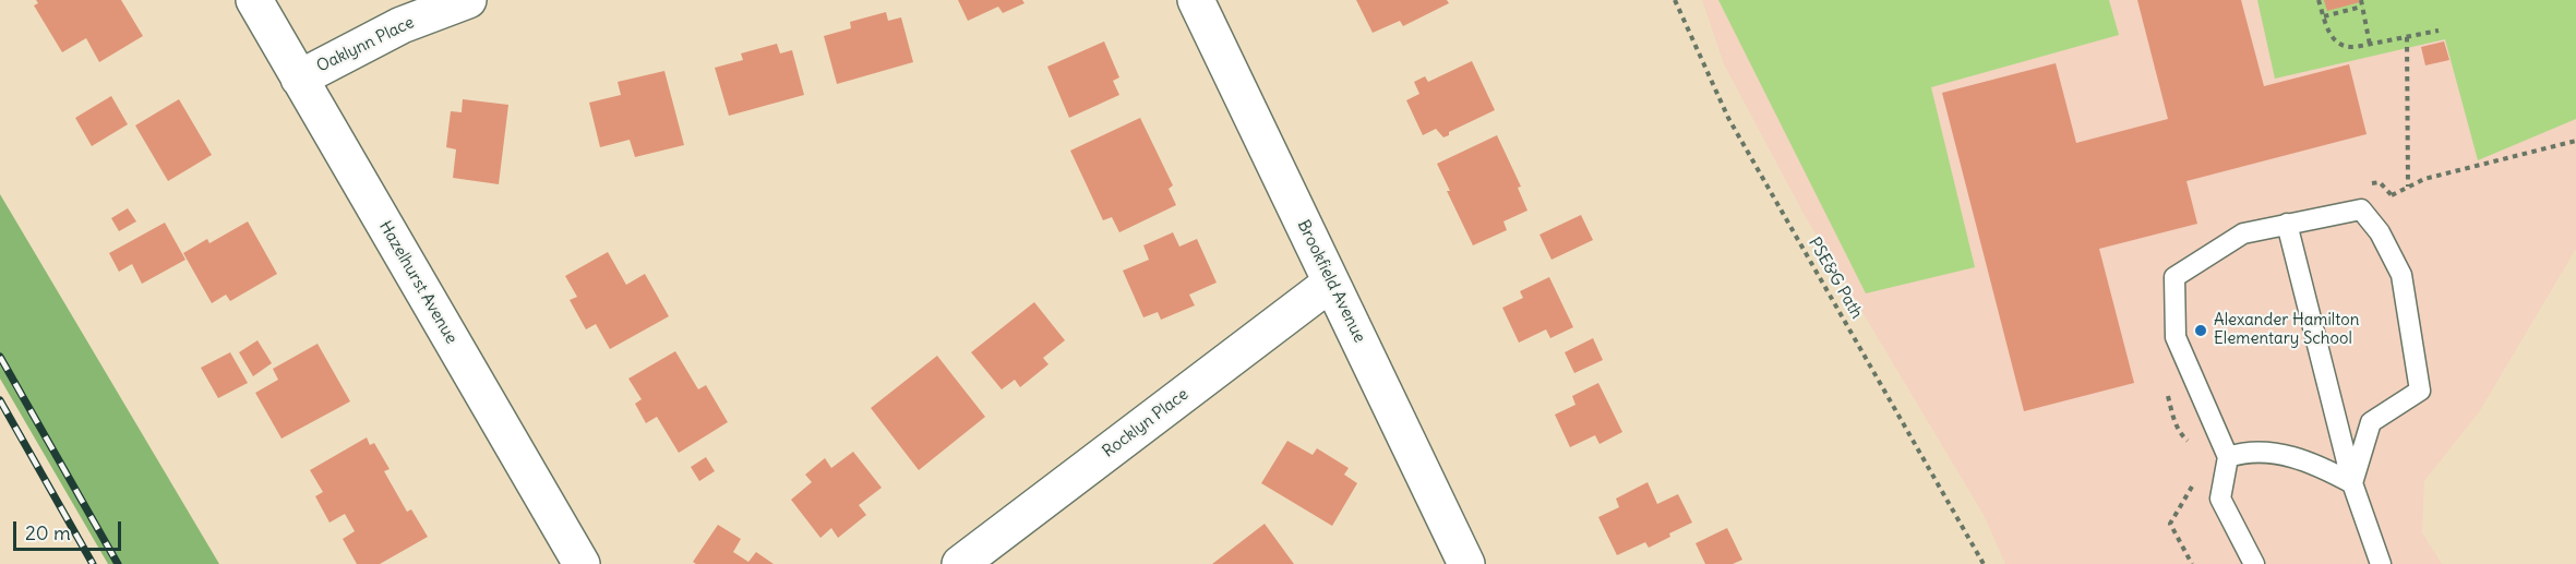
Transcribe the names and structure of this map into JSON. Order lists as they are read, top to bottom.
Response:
{
  "streets": {
    "street": [
      "Oaklynn Place",
      "Brookfield Avenue",
      "Hazelhurst Avenue",
      "Rocklyn Place"
    ],
    "path": ["PSE&G Path"]
  },
  "crossings": [
    ["Oaklynn Place", "Hazelhurst Avenue"],
    ["Brookfield Avenue", "Rocklyn Place"]
  ],
  "places": ["Alexander Hamilton Elementary School"],
  "scale_bar": "20 m"
}
